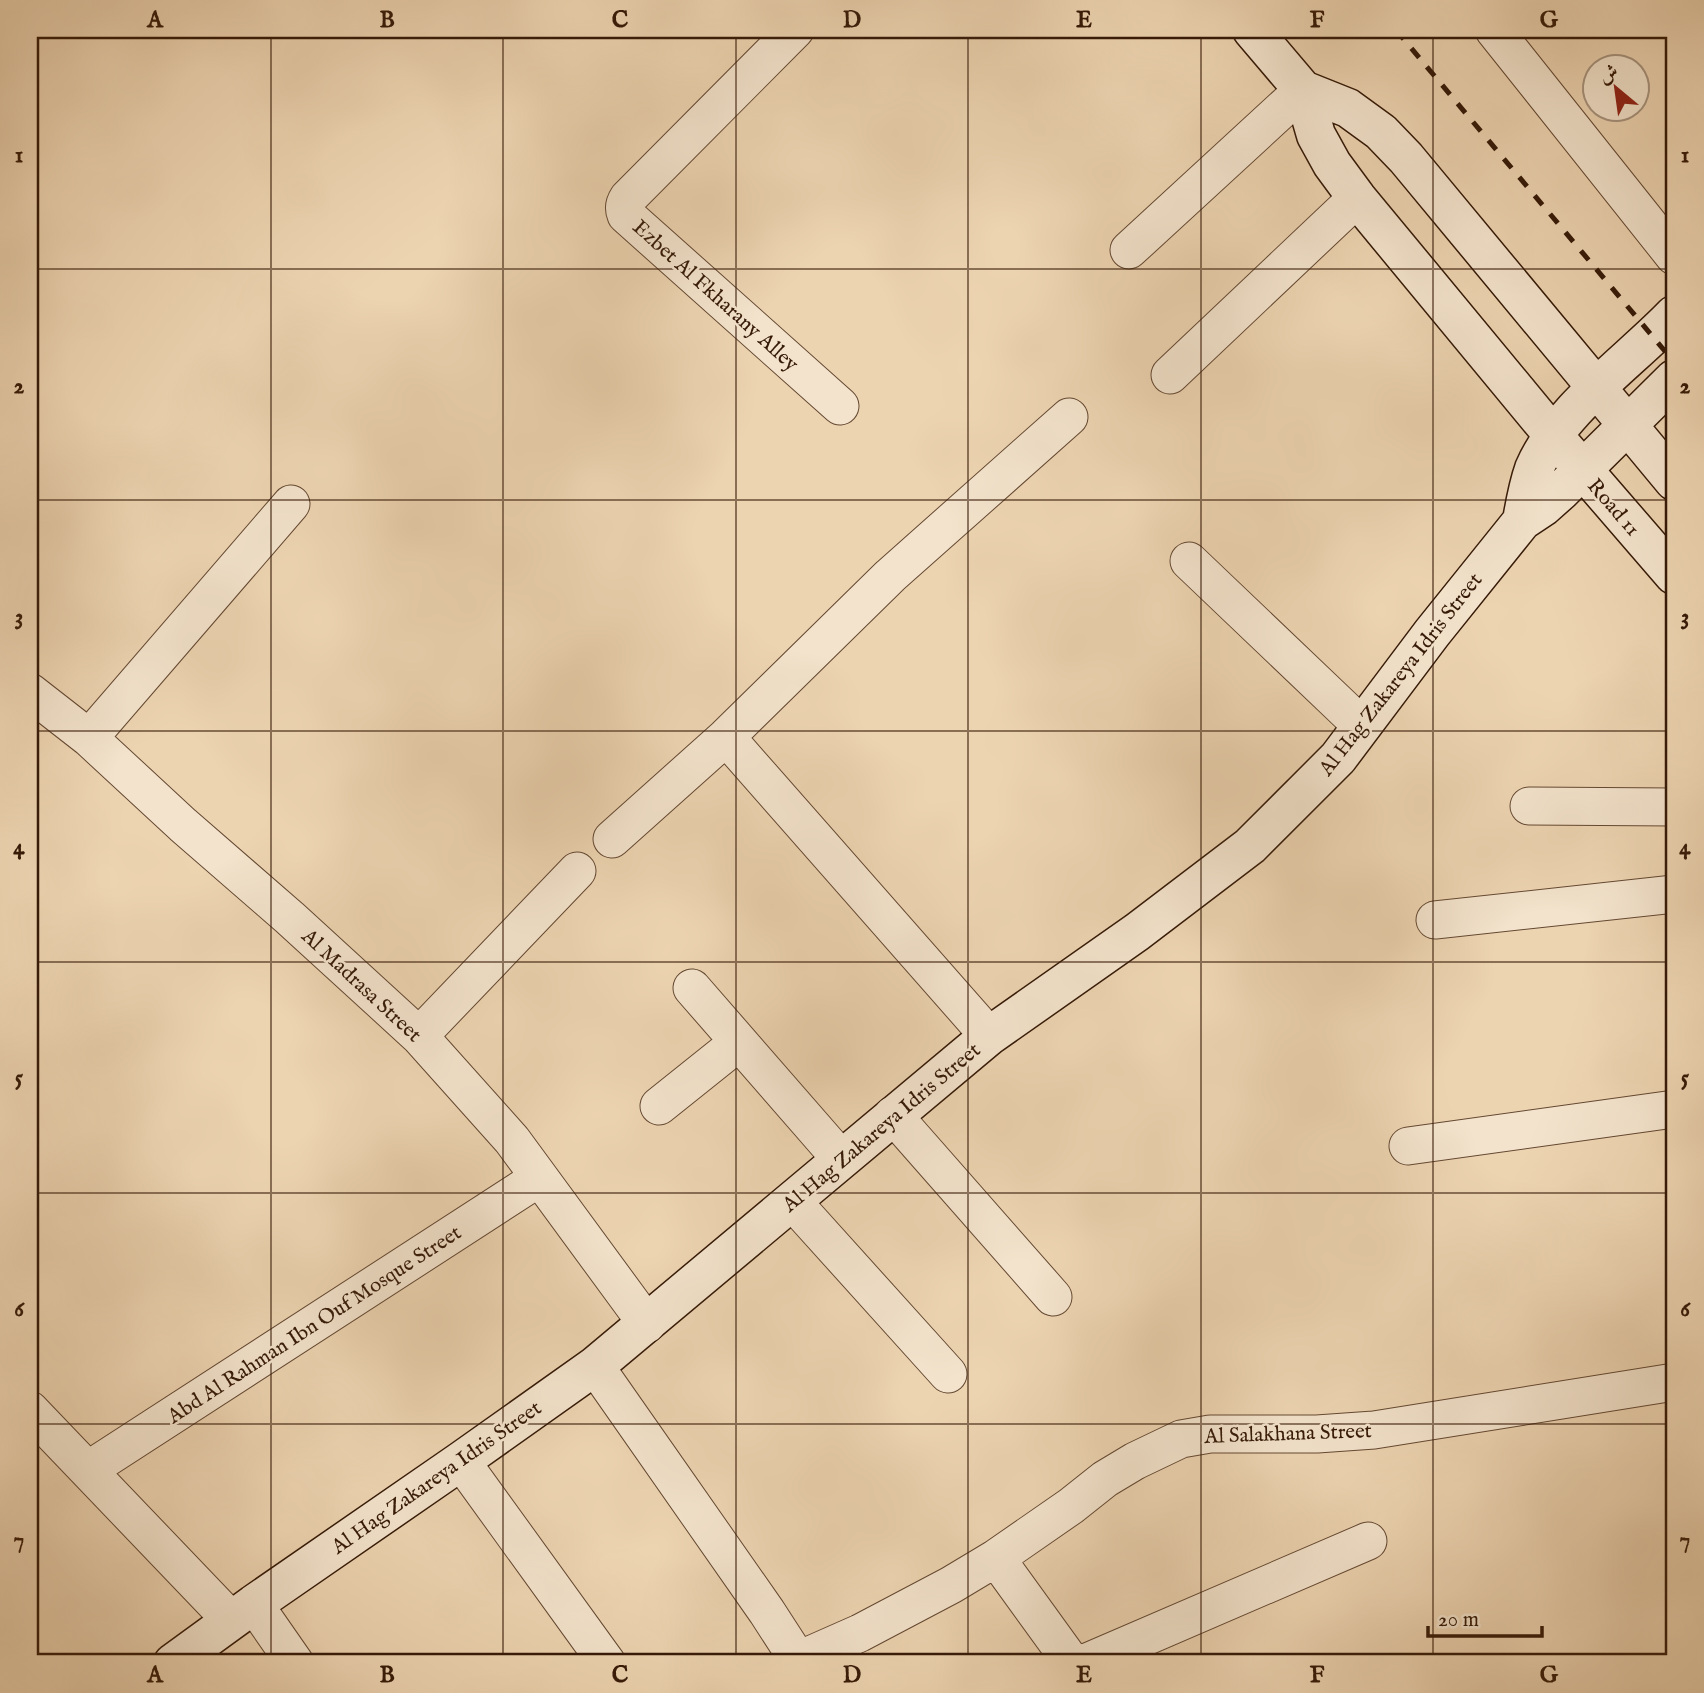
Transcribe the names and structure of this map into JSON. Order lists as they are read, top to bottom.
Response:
{
  "streets": {
    "street": [
      "Ezbet Al Fkharany Alley",
      "Road 11",
      "Al Hag Zakareya Idris Street",
      "Al Madrasa Street",
      "Abd Al Rahman Ibn Ouf Mosque Street",
      "Al Salakhana Street"
    ]
  },
  "crossings": [
    ["Road 11", "Al Hag Zakareya Idris Street"],
    ["Al Hag Zakareya Idris Street", "Al Madrasa Street"],
    ["Al Madrasa Street", "Abd Al Rahman Ibn Ouf Mosque Street"]
  ],
  "scale_bar": "20 m",
  "north": "top left",
  "grid": {
    "columns": [
      "A",
      "B",
      "C",
      "D",
      "E",
      "F",
      "G"
    ],
    "rows": [
      "1",
      "2",
      "3",
      "4",
      "5",
      "6",
      "7"
    ]
  }
}
